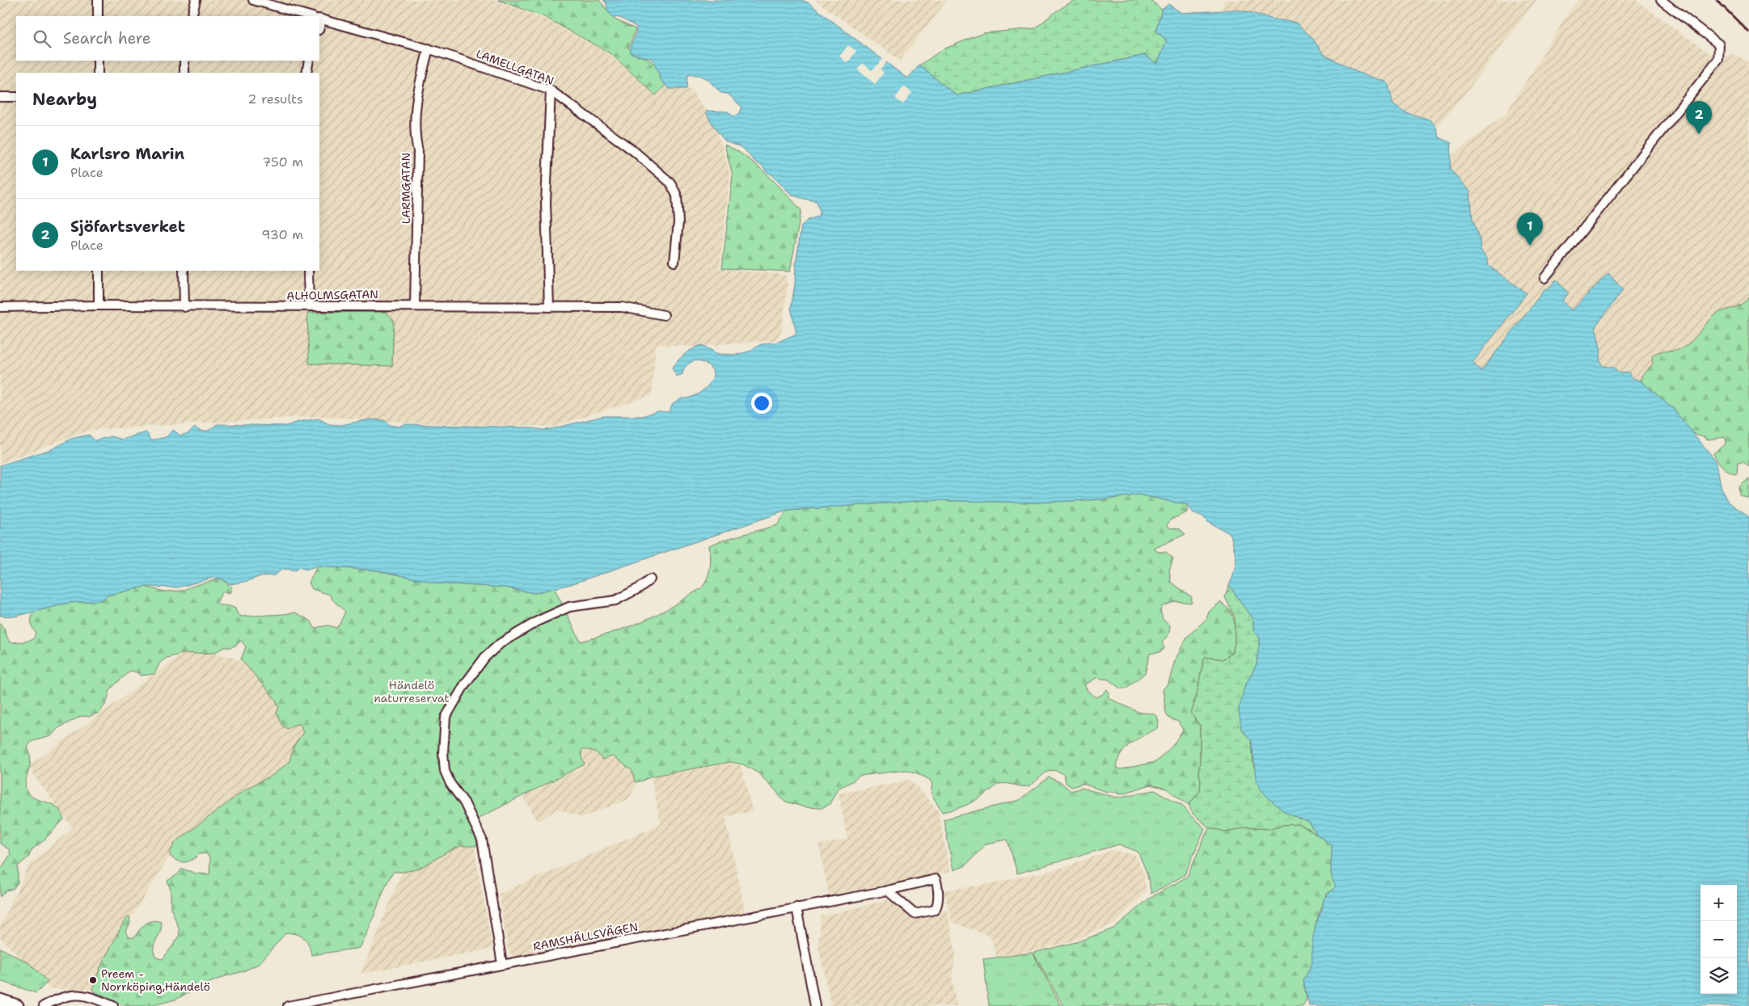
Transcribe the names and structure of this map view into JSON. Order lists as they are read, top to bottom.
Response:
{
  "streets": {
    "street": [
      "LAMELLGATAN",
      "LARMGATAN",
      "ALHOLMSGATAN",
      "RAMSHÄLLSVÄGEN"
    ]
  },
  "crossings": [
    ["LAMELLGATAN", "LARMGATAN"],
    ["LARMGATAN", "ALHOLMSGATAN"]
  ],
  "parks": ["Händelö naturreservat"],
  "places": ["Preem - Norrköping,Händelö"],
  "page": {
    "search": "Search here",
    "heading": ["Nearby", "2 results"],
    "pins": ["2", "1"],
    "list": [
      {
        "mark": "1",
        "name": "Karlsro Marin",
        "note": "Place",
        "value": "750 m"
      },
      {
        "mark": "2",
        "name": "Sjöfartsverket",
        "note": "Place",
        "value": "930 m"
      }
    ],
    "map_buttons": ["+", "−"]
  }
}
